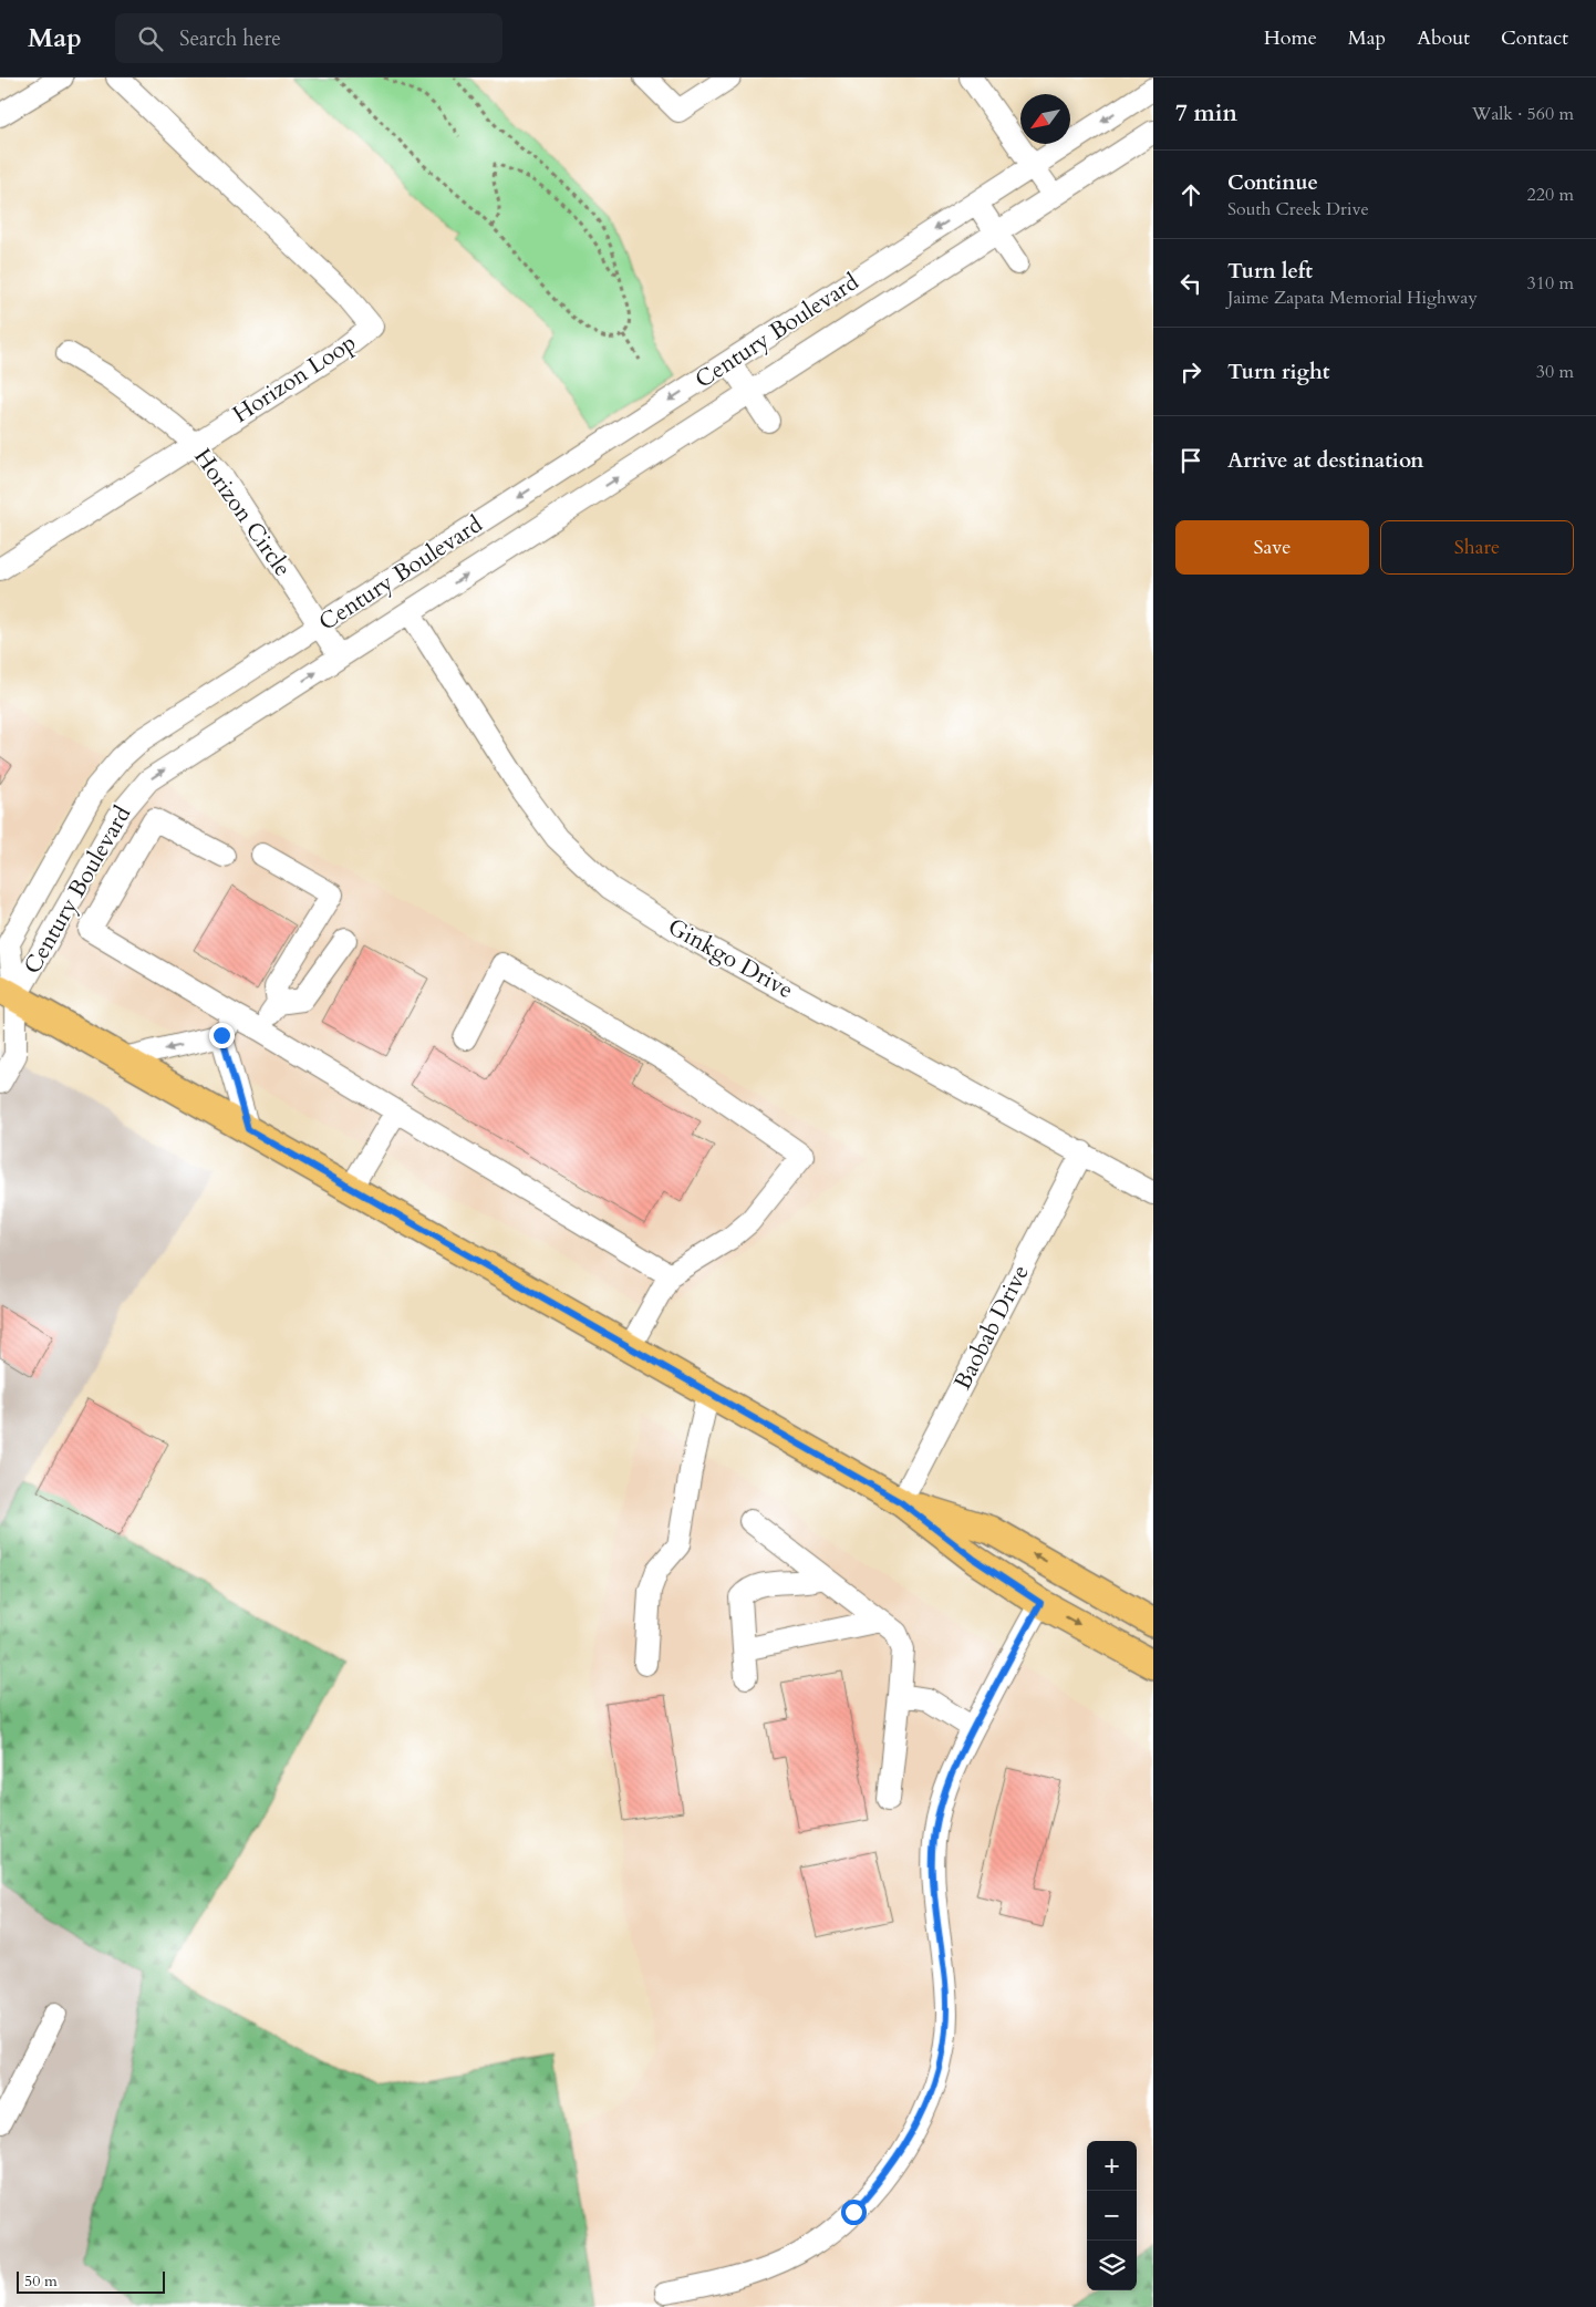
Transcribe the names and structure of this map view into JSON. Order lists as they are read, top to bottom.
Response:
{
  "streets": {
    "street": [
      "Century Boulevard",
      "Horizon Loop",
      "Horizon Circle",
      "Ginkgo Drive",
      "Baobab Drive"
    ]
  },
  "crossings": [
    ["Century Boulevard", "Horizon Circle"],
    ["Century Boulevard", "Ginkgo Drive"],
    ["Horizon Loop", "Horizon Circle"],
    ["Ginkgo Drive", "Baobab Drive"]
  ],
  "scale_bar": "50 m",
  "north": "bottom left",
  "page": {
    "header": "Map",
    "search": "Search here",
    "nav": [
      "Home",
      "Map",
      "About",
      "Contact"
    ],
    "heading": ["7 min", "Walk · 560 m"],
    "list": [
      ["Continue", "South Creek Drive", "220 m"],
      ["Turn left", "Jaime Zapata Memorial Highway", "310 m"],
      ["Turn right", "30 m"],
      "Arrive at destination"
    ],
    "buttons": ["Save", "Share"],
    "map_buttons": ["+", "−"],
    "scale": "50 m"
  }
}
